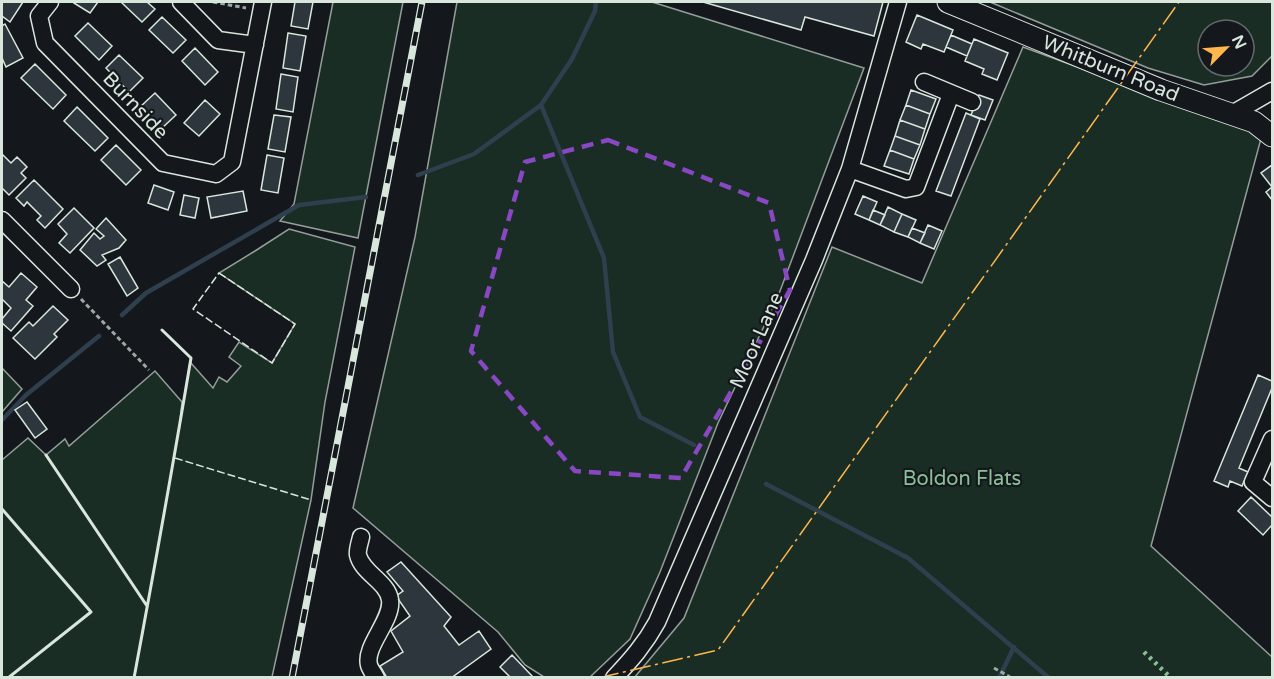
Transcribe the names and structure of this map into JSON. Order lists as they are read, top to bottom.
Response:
{
  "streets": {
    "main road": ["Whitburn Road"],
    "street": ["Burnside", "Moor Lane"]
  },
  "parks": ["Boldon Flats"],
  "north": "top right"
}
